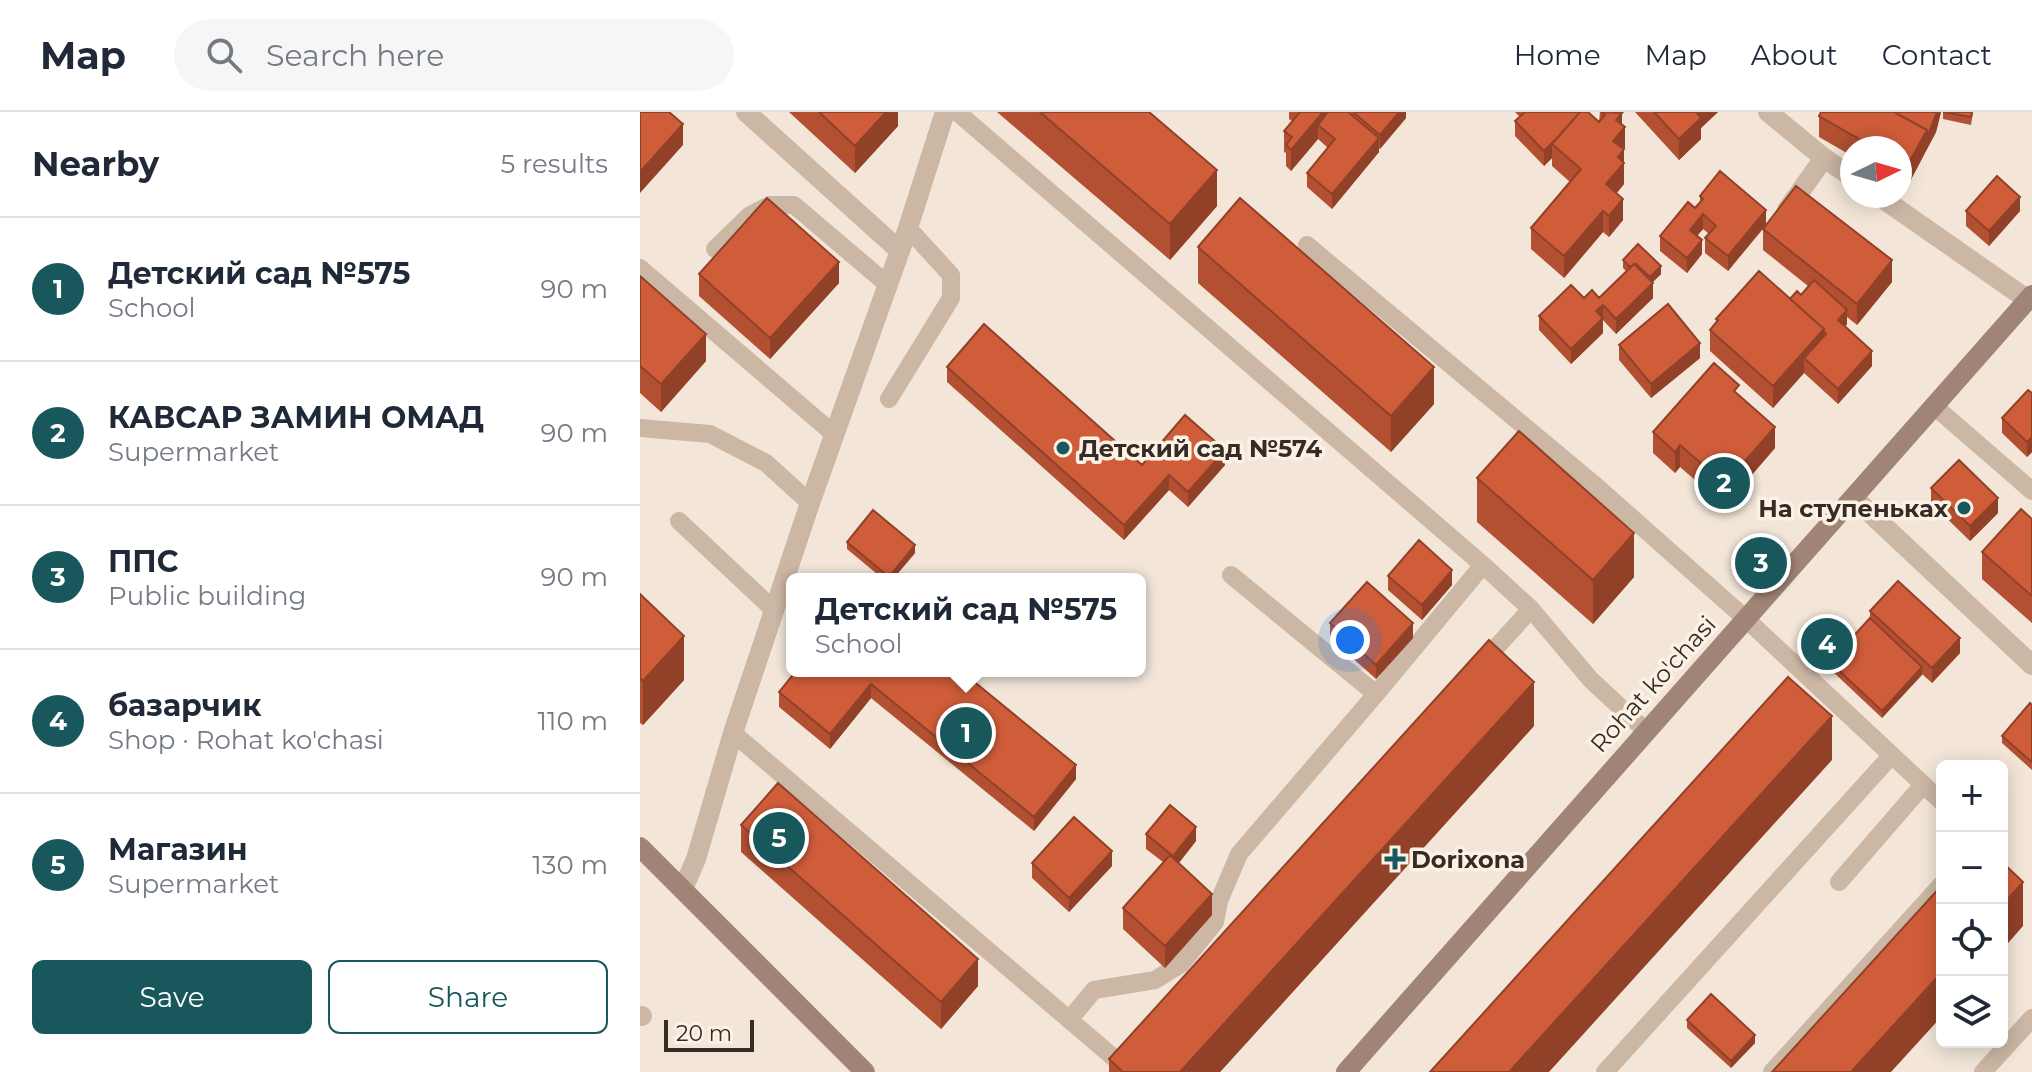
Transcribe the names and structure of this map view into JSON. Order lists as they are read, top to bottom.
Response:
{
  "streets": {
    "street": ["Rohat ko'chasi"]
  },
  "places": {
    "other": ["Детский сад №574", "На ступеньках"],
    "health": ["Dorixona"]
  },
  "scale_bar": "20 m",
  "north": "right",
  "page": {
    "header": "Map",
    "search": "Search here",
    "nav": [
      "Home",
      "Map",
      "About",
      "Contact"
    ],
    "heading": ["Nearby", "5 results"],
    "list": [
      {
        "mark": "1",
        "name": "Детский сад №575",
        "note": "School",
        "value": "90 m"
      },
      {
        "mark": "2",
        "name": "КАВСАР ЗАМИН ОМАД",
        "note": "Supermarket",
        "value": "90 m"
      },
      {
        "mark": "3",
        "name": "ППС",
        "note": "Public building",
        "value": "90 m"
      },
      {
        "mark": "4",
        "name": "базарчик",
        "note": "Shop · Rohat ko'chasi",
        "value": "110 m"
      },
      {
        "mark": "5",
        "name": "Магазин",
        "note": "Supermarket",
        "value": "130 m"
      }
    ],
    "pins": [
      "2",
      "3",
      "4",
      "1",
      "5"
    ],
    "popup": ["Детский сад №575", "School"],
    "map_buttons": ["+", "−"],
    "buttons": ["Save", "Share"],
    "scale": "20 m"
  }
}
